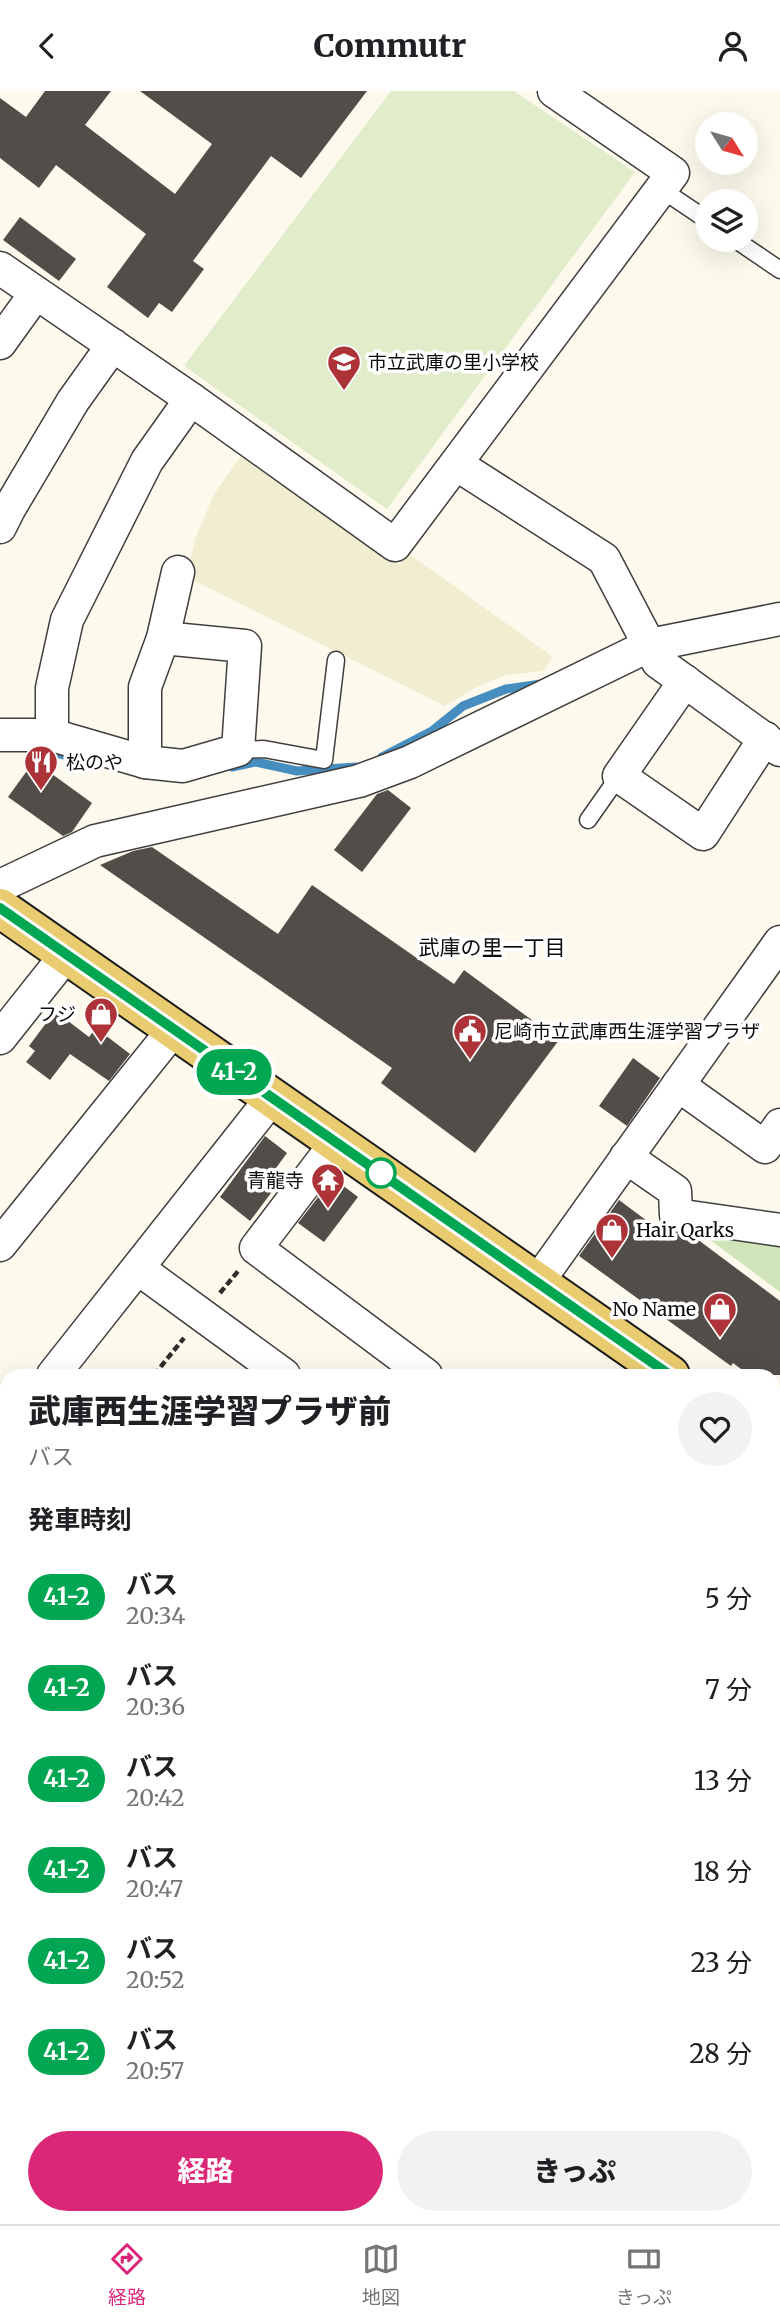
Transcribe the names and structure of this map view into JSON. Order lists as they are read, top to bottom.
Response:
{
  "districts": ["武庫の里一丁目"],
  "places": {
    "school or university": ["市立武庫の里小学校"],
    "restaurant": ["松のや"],
    "shop": ["フジ", "Hair Qarks", "No Name"],
    "public building": ["尼崎市立武庫西生涯学習プラザ"],
    "temple": ["青龍寺"]
  },
  "lines": ["bus line 41-2"],
  "north": "bottom right",
  "page": {
    "header": "Commutr",
    "on_map": "41-2",
    "heading": [
      ["武庫西生涯学習プラザ前", "バス"],
      "発車時刻"
    ],
    "list": [
      {
        "mark": "41-2",
        "name": "バス",
        "note": "20:34",
        "value": "5 分"
      },
      {
        "mark": "41-2",
        "name": "バス",
        "note": "20:36",
        "value": "7 分"
      },
      {
        "mark": "41-2",
        "name": "バス",
        "note": "20:42",
        "value": "13 分"
      },
      {
        "mark": "41-2",
        "name": "バス",
        "note": "20:47",
        "value": "18 分"
      },
      {
        "mark": "41-2",
        "name": "バス",
        "note": "20:52",
        "value": "23 分"
      },
      {
        "mark": "41-2",
        "name": "バス",
        "note": "20:57",
        "value": "28 分"
      }
    ],
    "buttons": ["経路", "きっぷ"],
    "tabs": ["経路", "地図", "きっぷ"]
  }
}
